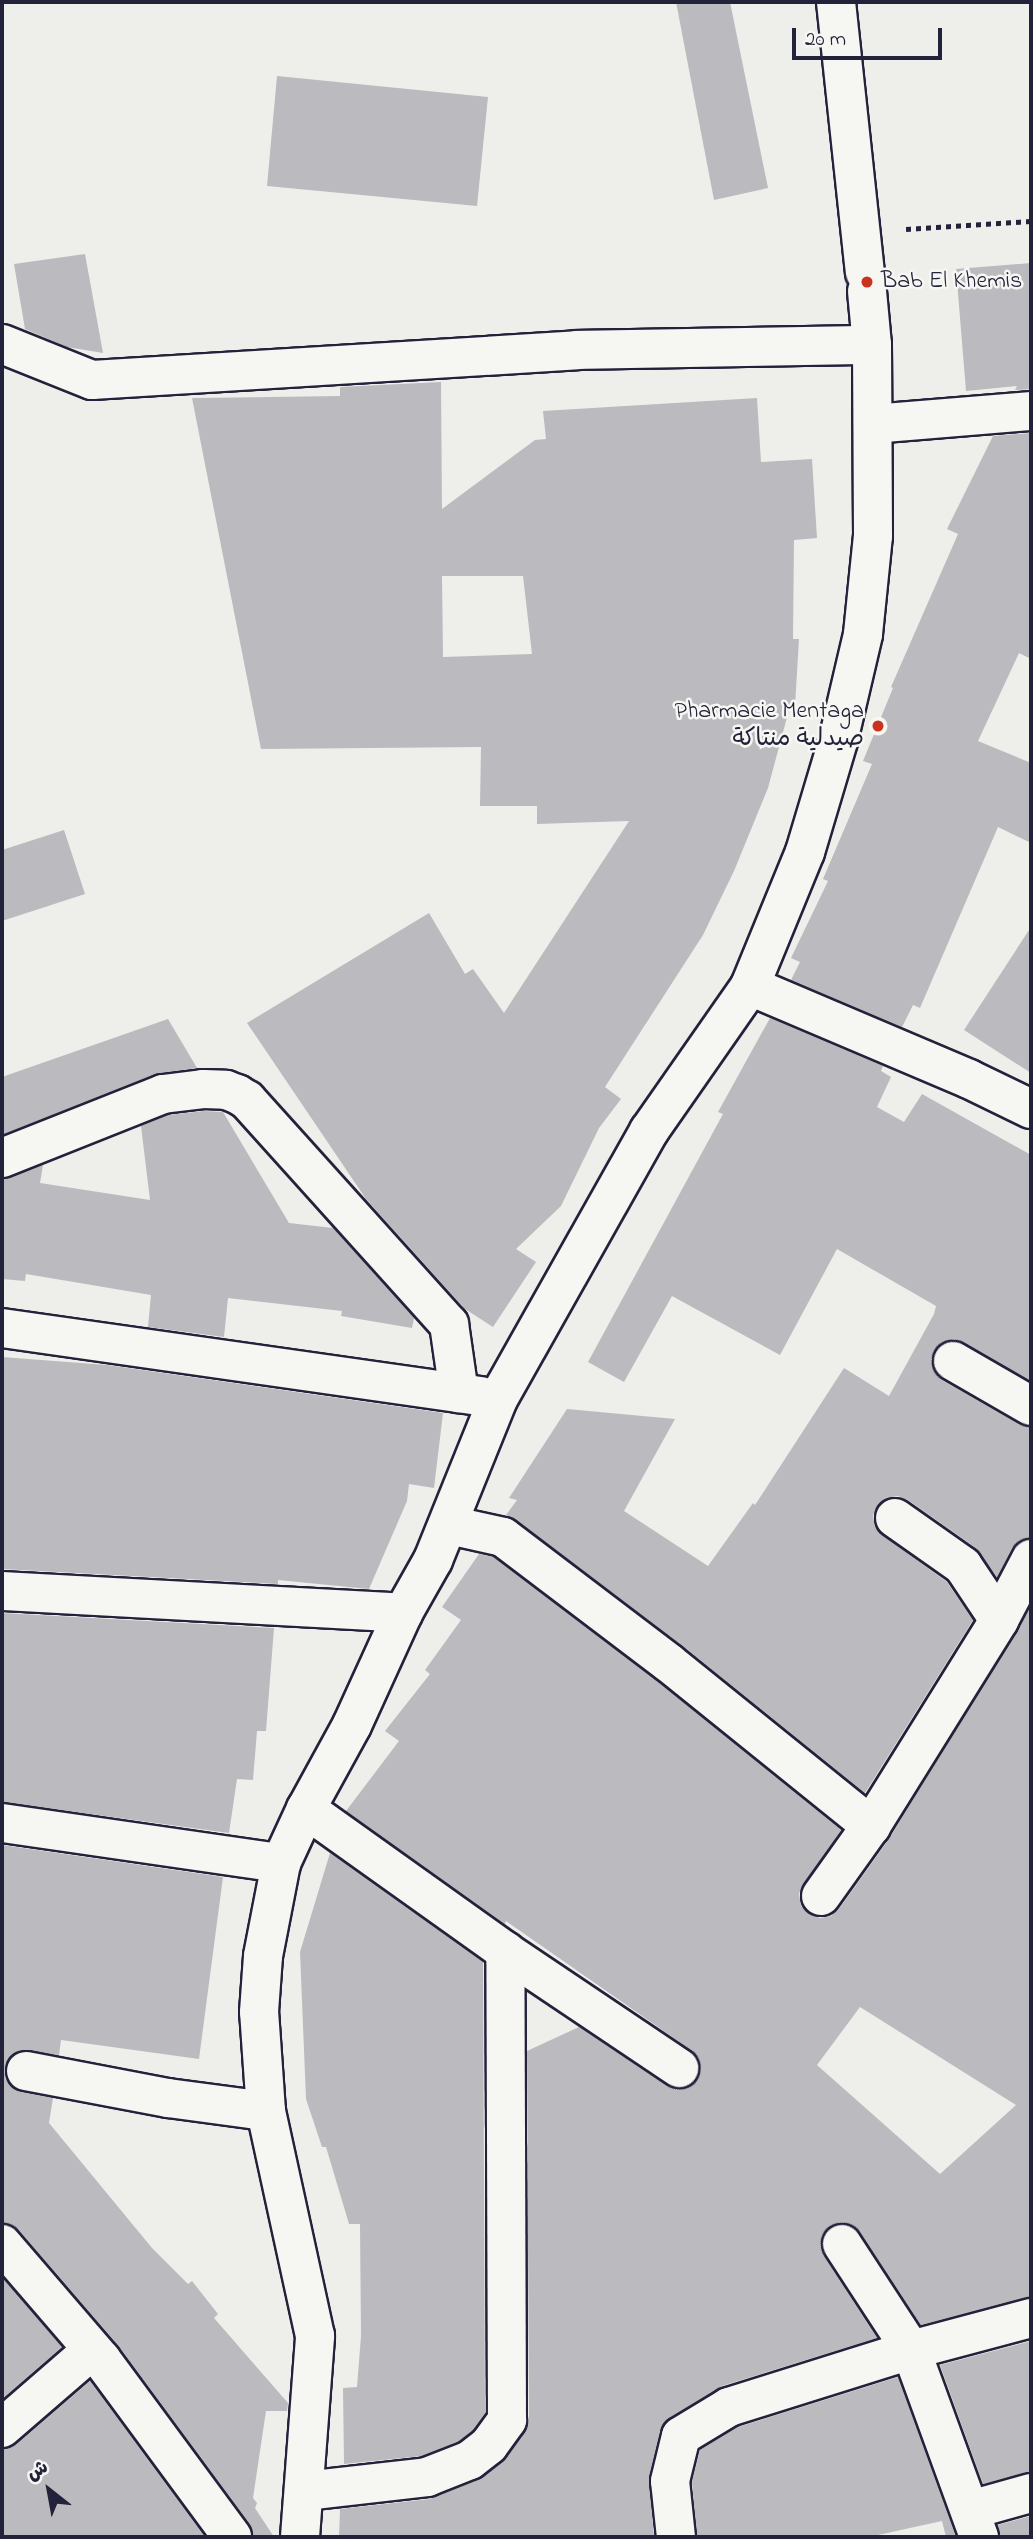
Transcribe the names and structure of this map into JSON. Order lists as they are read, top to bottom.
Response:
{
  "places": ["Bab El Khemis", "Pharmacie Mentaga صيدلية منتاكة"],
  "scale_bar": "20 m",
  "north": "top left"
}
